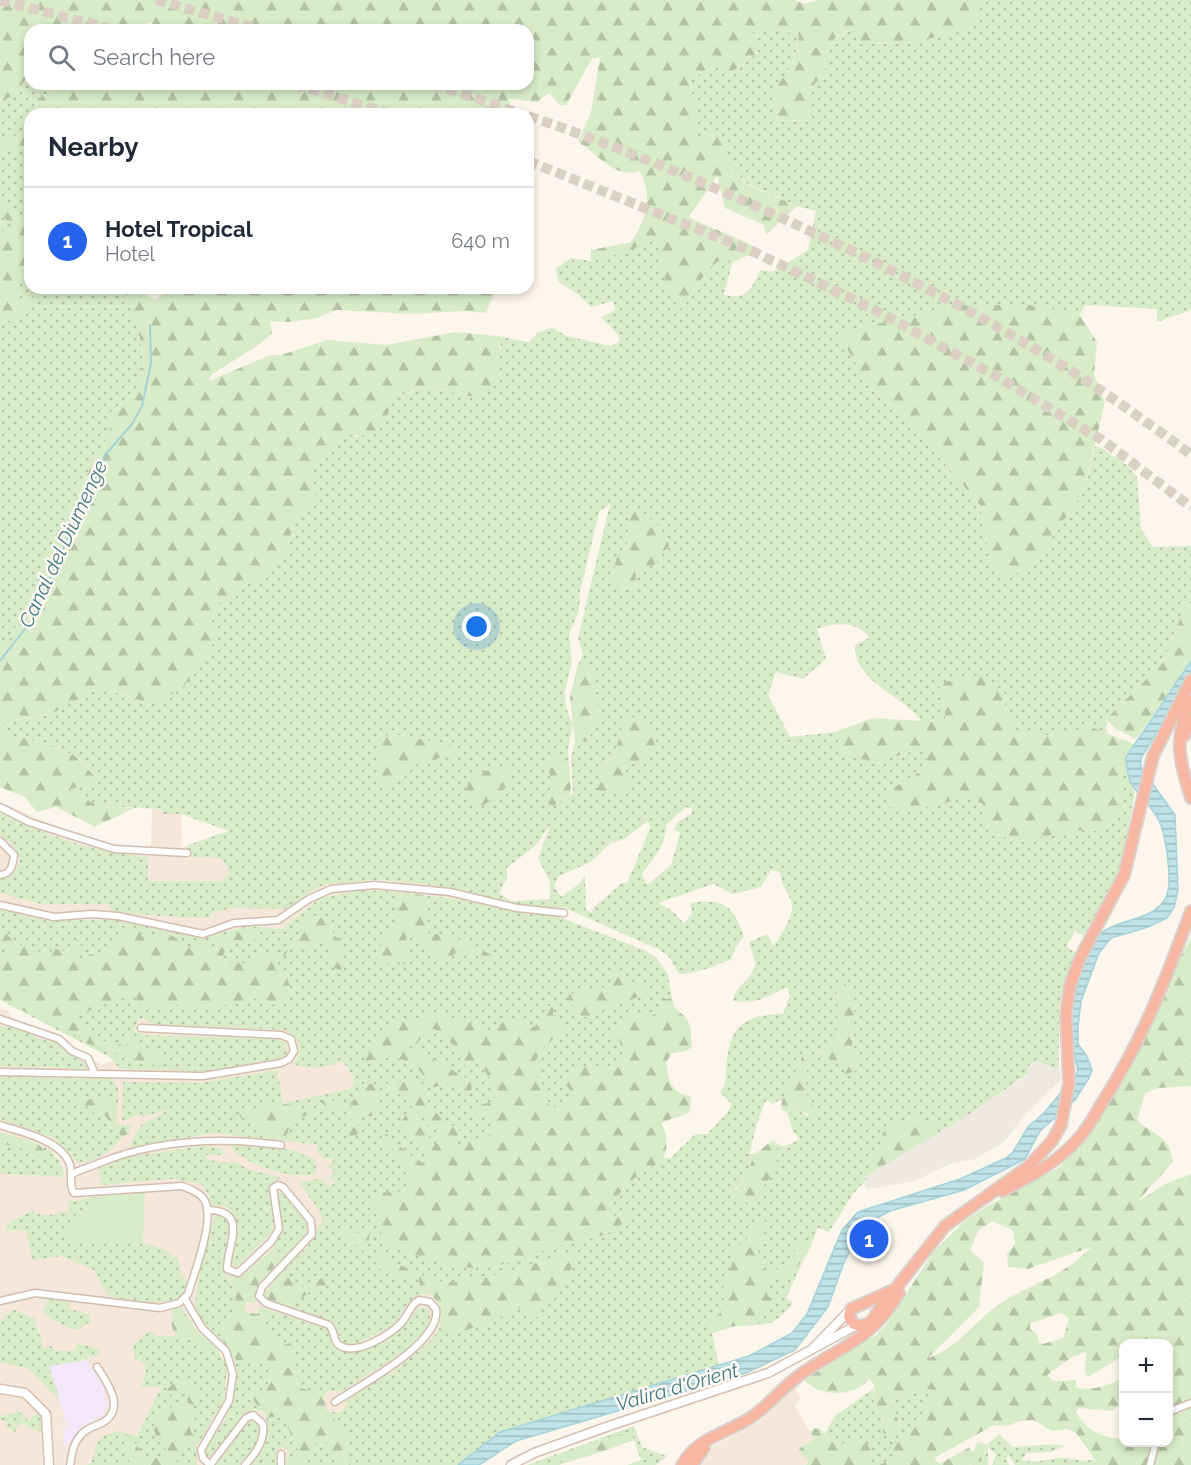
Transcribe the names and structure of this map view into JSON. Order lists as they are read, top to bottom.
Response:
{
  "water": ["Canal del Diumenge", "Valira d'Orient"],
  "page": {
    "search": "Search here",
    "heading": "Nearby",
    "list": [
      {
        "mark": "1",
        "name": "Hotel Tropical",
        "note": "Hotel",
        "value": "640 m"
      }
    ],
    "pins": "1",
    "map_buttons": ["+", "−"]
  }
}
